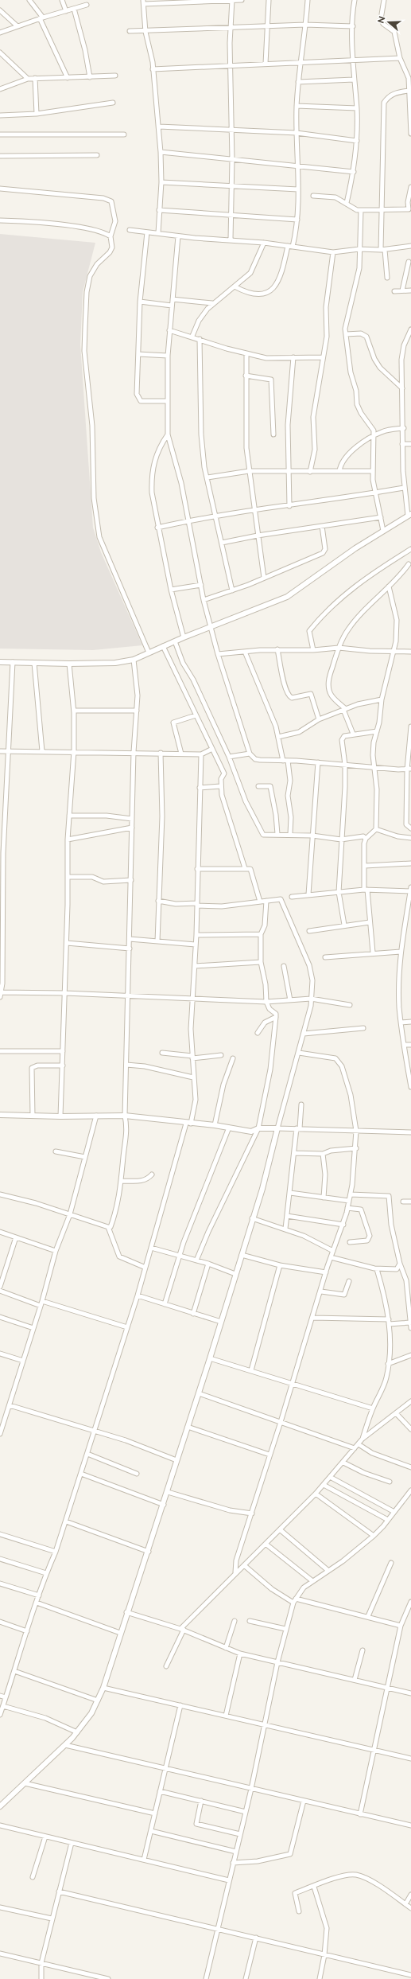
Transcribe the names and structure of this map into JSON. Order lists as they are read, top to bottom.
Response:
{
  "north": "left"
}
